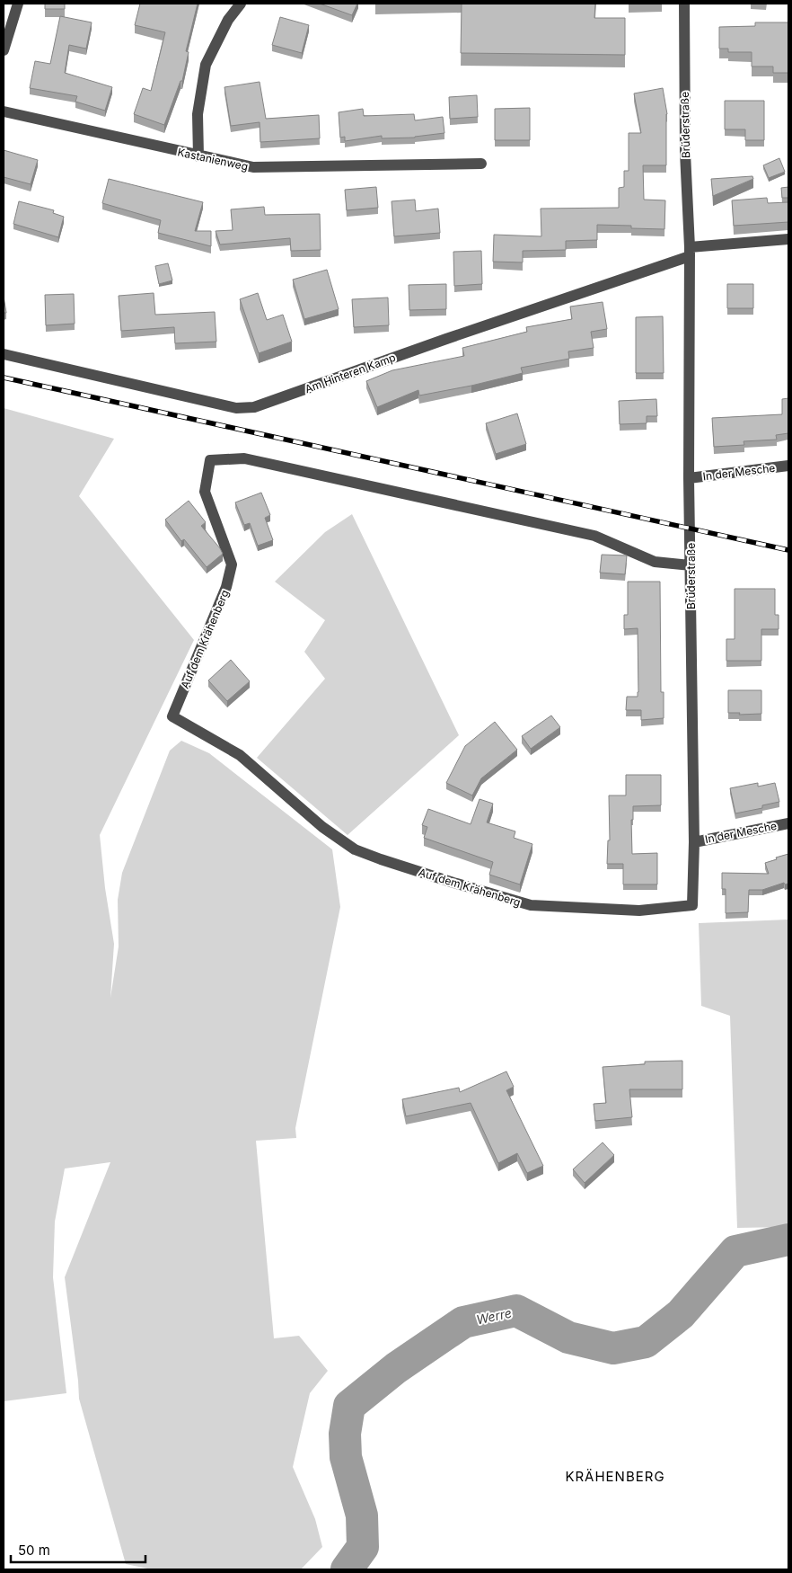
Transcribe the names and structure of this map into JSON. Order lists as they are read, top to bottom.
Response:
{
  "streets": {
    "street": [
      "Brüderstraße",
      "Kastanienweg",
      "Am Hinteren Kamp",
      "In der Mesche",
      "Auf dem Krähenberg"
    ]
  },
  "crossings": [
    ["Brüderstraße", "Am Hinteren Kamp"],
    ["Brüderstraße", "In der Mesche"],
    ["Brüderstraße", "Auf dem Krähenberg"]
  ],
  "districts": ["KRÄHENBERG"],
  "water": ["Werre"],
  "scale_bar": "50 m"
}
